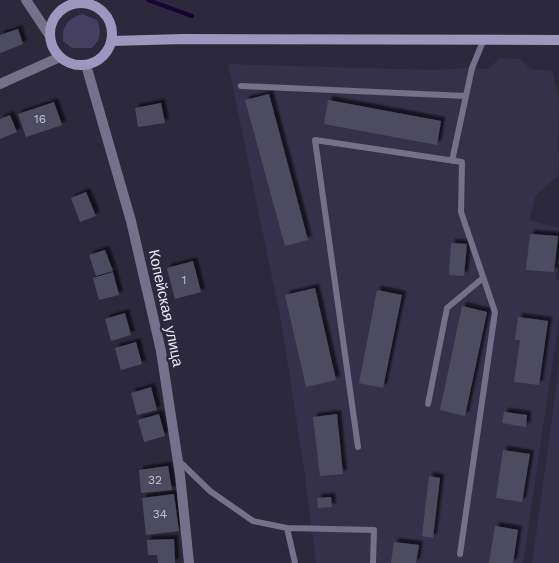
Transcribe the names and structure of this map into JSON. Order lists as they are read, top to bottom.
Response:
{
  "streets": {
    "street": ["Копейская улица"]
  },
  "house_numbers": [
    "16",
    "1",
    "32",
    "34"
  ]
}
